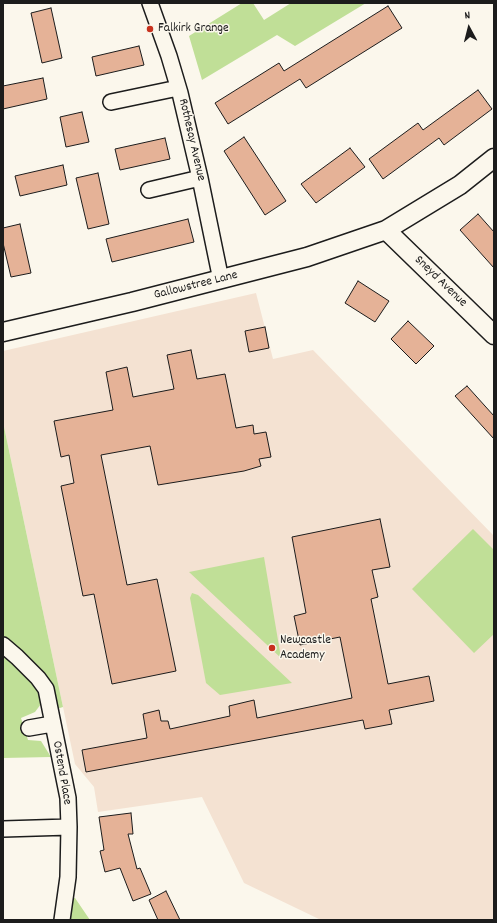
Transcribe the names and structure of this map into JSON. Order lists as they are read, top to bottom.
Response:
{
  "streets": {
    "street": [
      "Rothesay Avenue",
      "Sneyd Avenue",
      "Gallowstree Lane",
      "Ostend Place"
    ]
  },
  "crossings": [
    ["Rothesay Avenue", "Gallowstree Lane"],
    ["Sneyd Avenue", "Gallowstree Lane"]
  ],
  "places": ["Falkirk Grange", "Newcastle Academy"],
  "north": "top"
}
